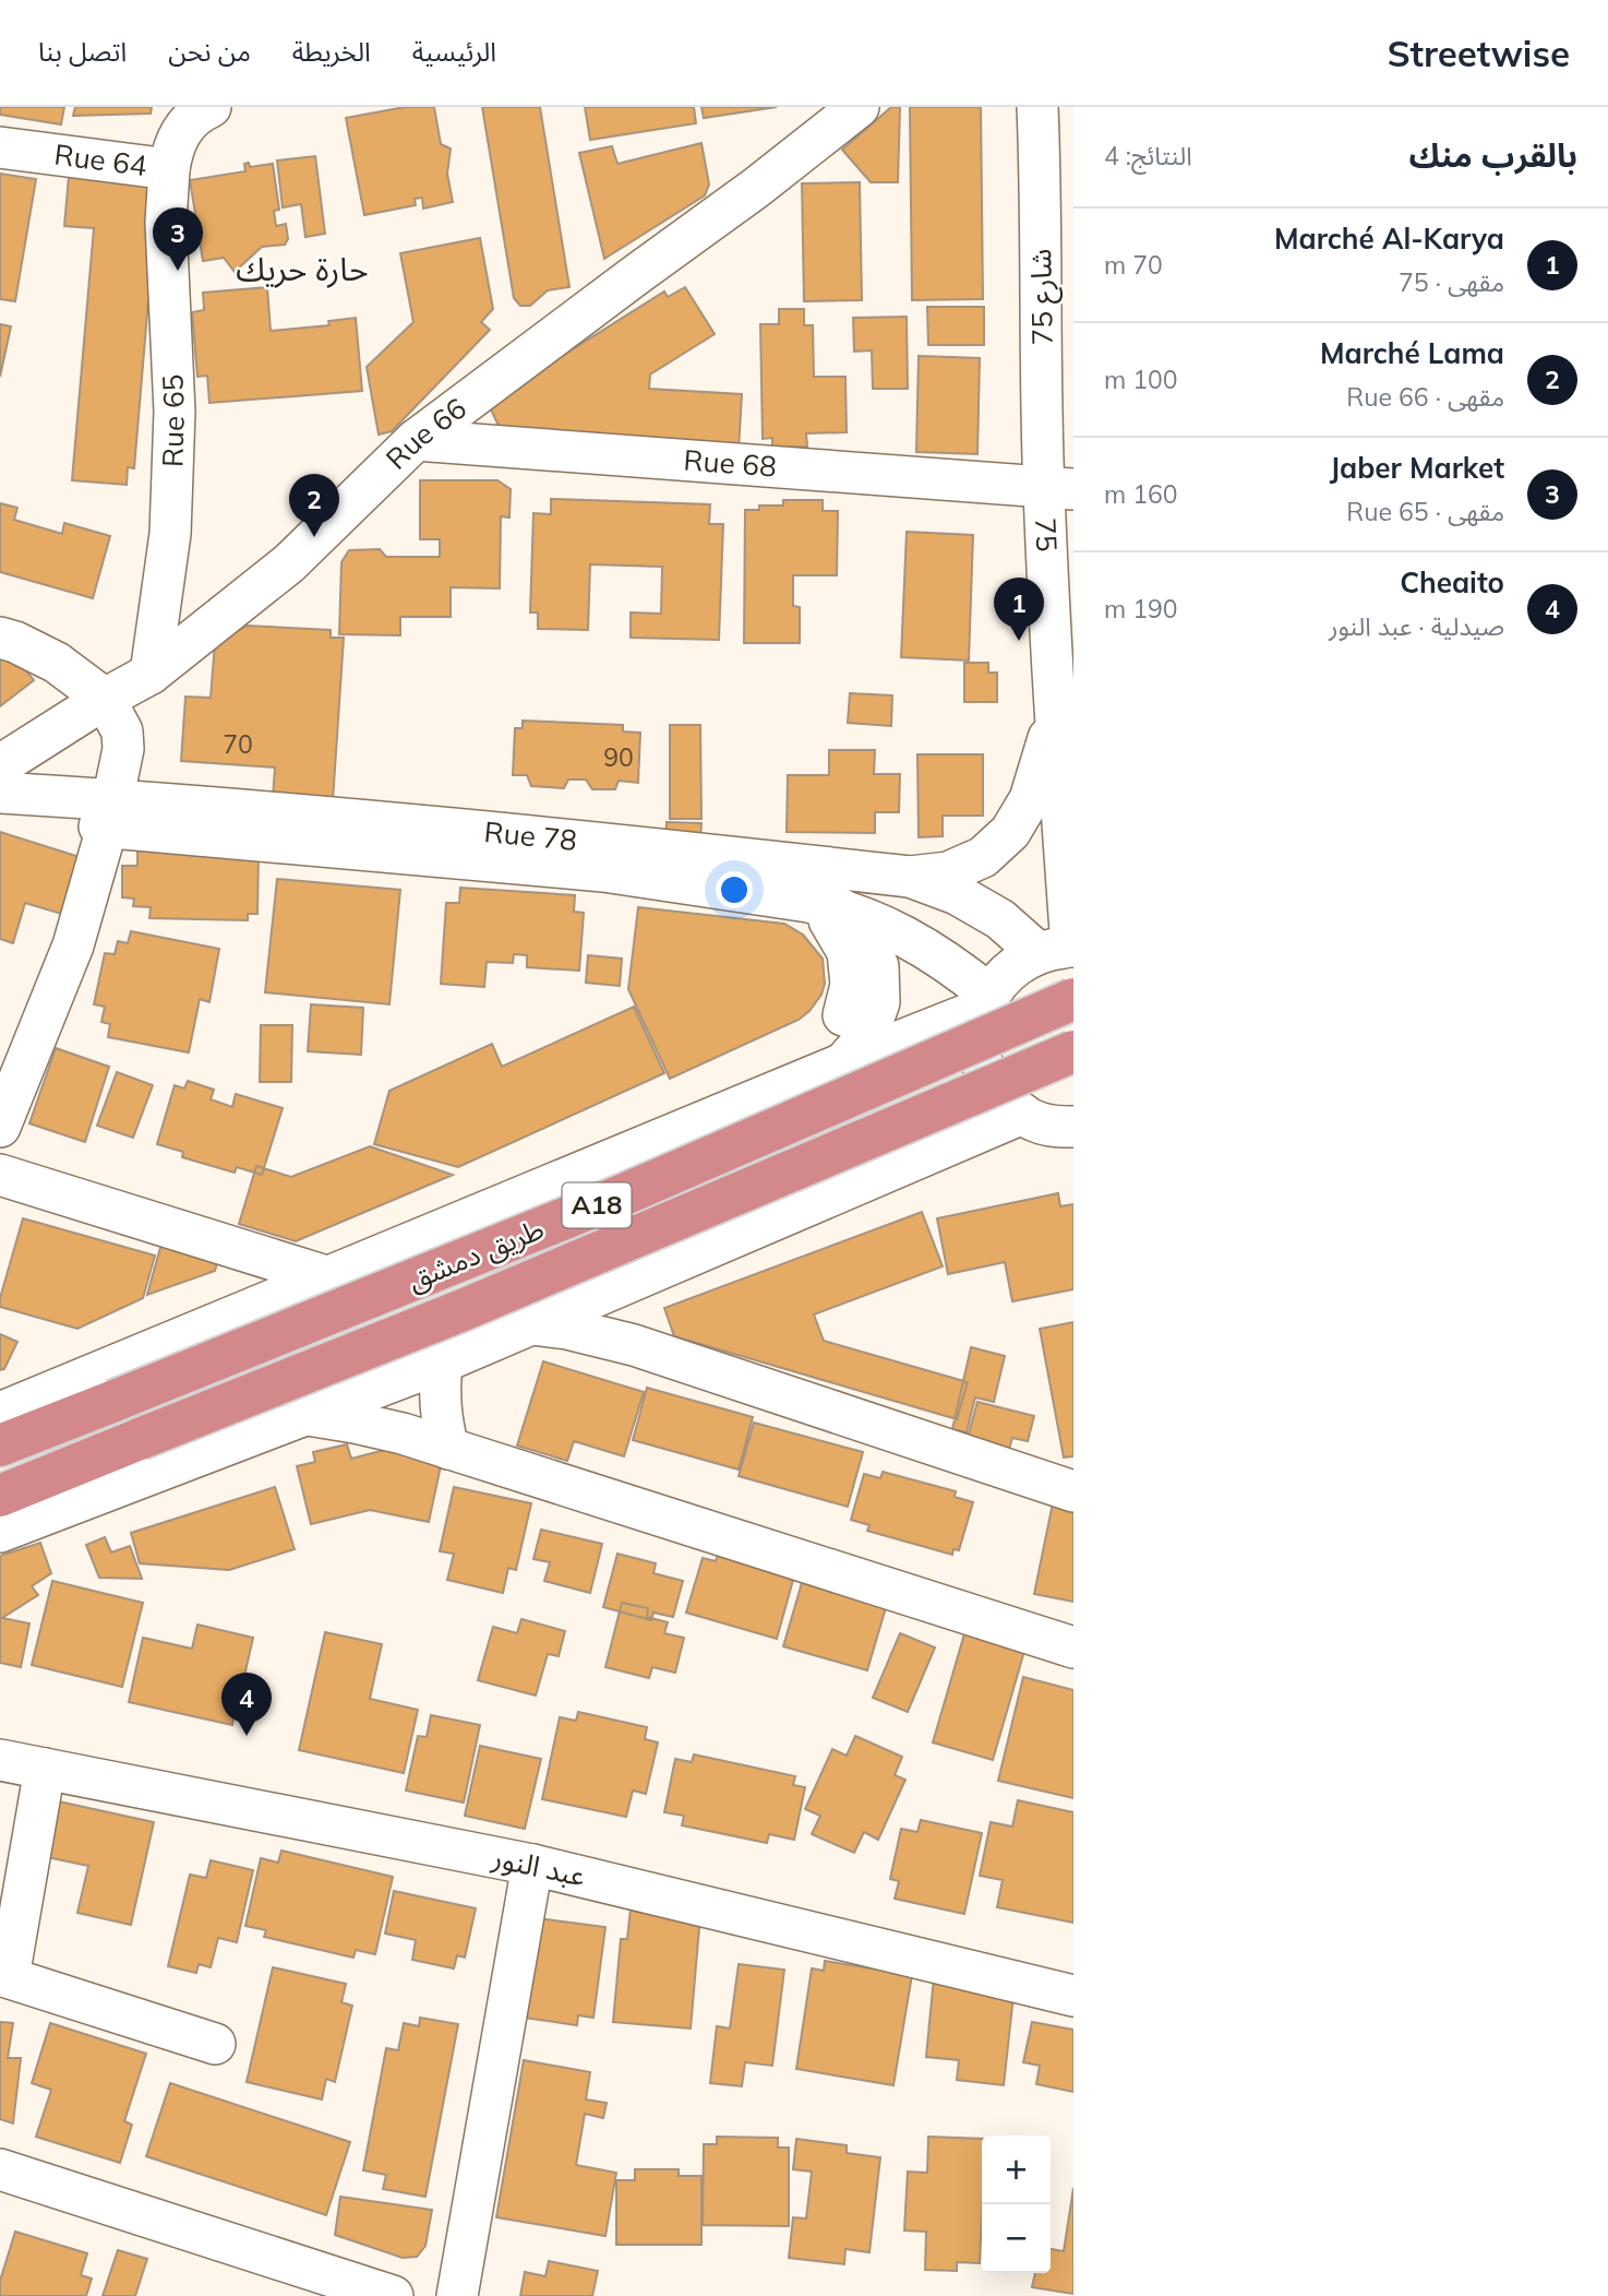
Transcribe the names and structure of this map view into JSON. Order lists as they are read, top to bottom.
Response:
{
  "streets": {
    "highway": ["A18", "طريق دمشق"],
    "street": [
      "Rue 64",
      "شارع 75",
      "Rue 65",
      "Rue 66",
      "Rue 68",
      "75",
      "Rue 78",
      "عبد النور"
    ]
  },
  "crossings": [
    ["Rue 64", "Rue 65"],
    ["شارع 75", "Rue 68"],
    ["شارع 75", "75"],
    ["Rue 65", "Rue 66"],
    ["Rue 66", "Rue 68"],
    ["Rue 68", "75"],
    ["75", "Rue 78"]
  ],
  "districts": ["حارة حريك"],
  "house_numbers": ["70", "90"],
  "page": {
    "header": "Streetwise",
    "nav": [
      "الرئيسية",
      "الخريطة",
      "من نحن",
      "اتصل بنا"
    ],
    "heading": ["بالقرب منك", "النتائج: 4"],
    "list": [
      {
        "mark": "1",
        "name": "Marché Al-Karya",
        "note": "مقهى · 75",
        "value": "70 m"
      },
      {
        "mark": "2",
        "name": "Marché Lama",
        "note": "مقهى · Rue 66",
        "value": "100 m"
      },
      {
        "mark": "3",
        "name": "Jaber Market",
        "note": "مقهى · Rue 65",
        "value": "160 m"
      },
      {
        "mark": "4",
        "name": "Cheaito",
        "note": "صيدلية · عبد النور",
        "value": "190 m"
      }
    ],
    "pins": [
      "3",
      "2",
      "1",
      "4"
    ],
    "map_buttons": ["+", "−"]
  }
}
